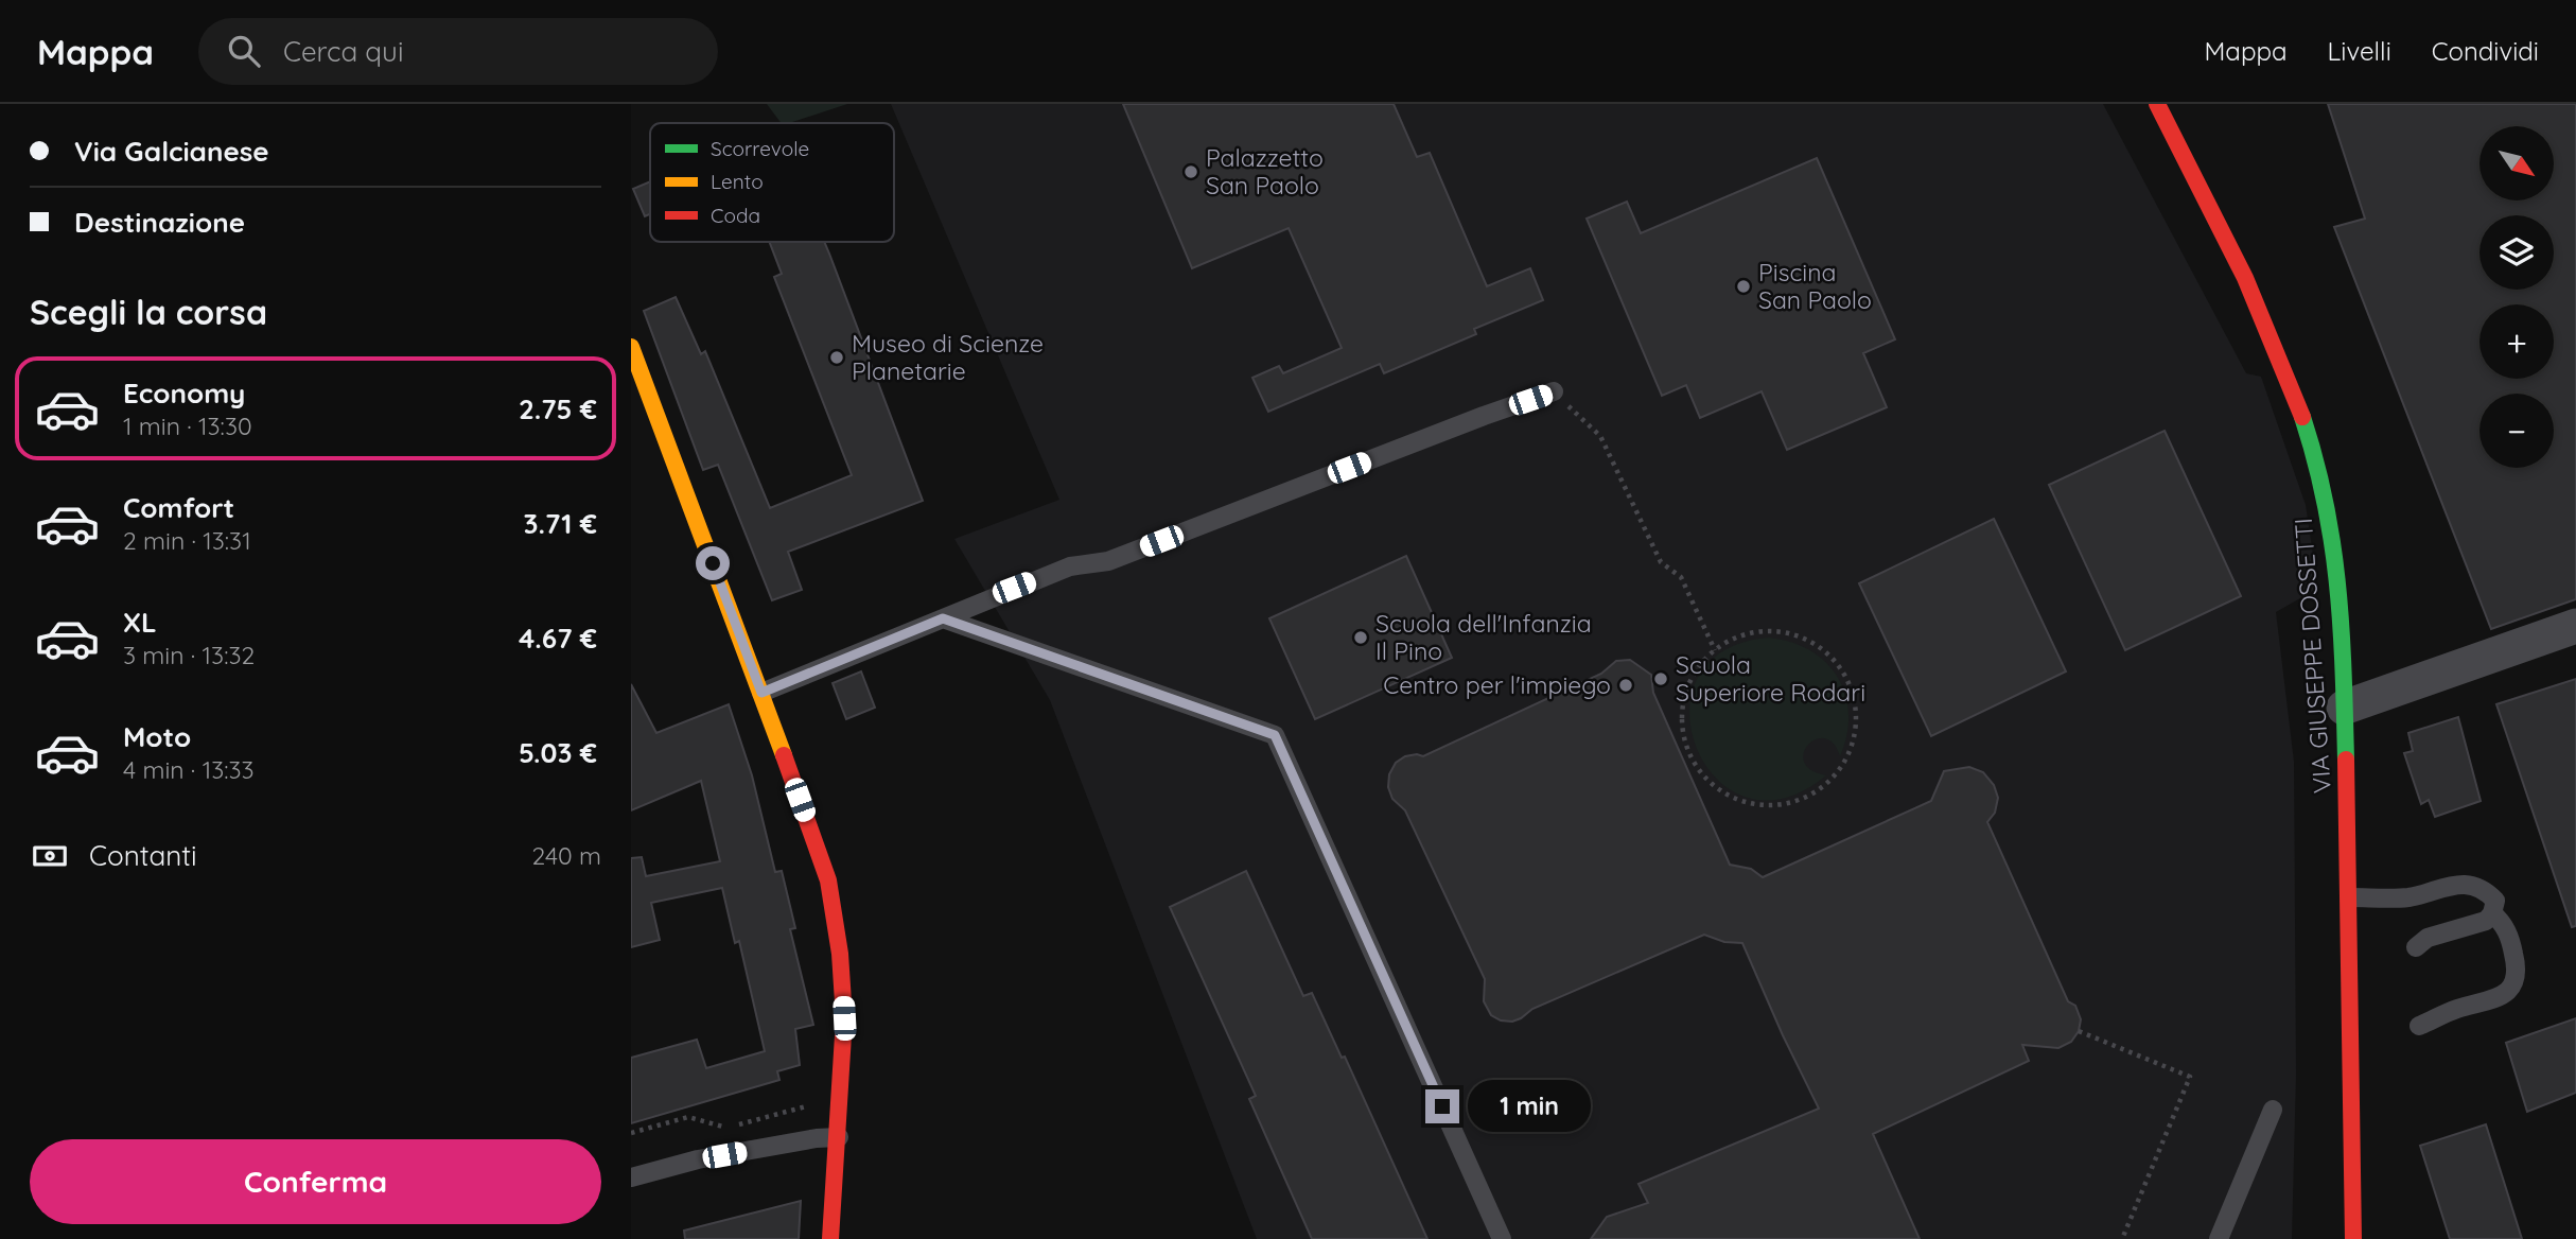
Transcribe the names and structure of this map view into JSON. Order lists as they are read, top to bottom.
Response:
{
  "streets": {
    "street": ["VIA GIUSEPPE DOSSETTI"]
  },
  "places": [
    "Palazzetto San Paolo",
    "Piscina San Paolo",
    "Museo di Scienze Planetarie",
    "Scuola dell'Infanzia Il Pino",
    "Scuola Superiore Rodari",
    "Centro per l'impiego"
  ],
  "legend": ["Scorrevole", "Lento", "Coda"],
  "north": "bottom right",
  "page": {
    "header": "Mappa",
    "search": "Cerca qui",
    "nav": ["Mappa", "Livelli", "Condividi"],
    "banner": ["Via Galcianese", "Destinazione"],
    "map_buttons": ["+", "−"],
    "heading": "Scegli la corsa",
    "list": [
      {
        "name": "Economy",
        "note": "1 min · 13:30",
        "value": "2.75 €"
      },
      {
        "name": "Comfort",
        "note": "2 min · 13:31",
        "value": "3.71 €"
      },
      {
        "name": "XL",
        "note": "3 min · 13:32",
        "value": "4.67 €"
      },
      {
        "name": "Moto",
        "note": "4 min · 13:33",
        "value": "5.03 €"
      }
    ],
    "pay": ["Contanti", "240 m"],
    "bubble": "1 min",
    "buttons": "Conferma"
  }
}
